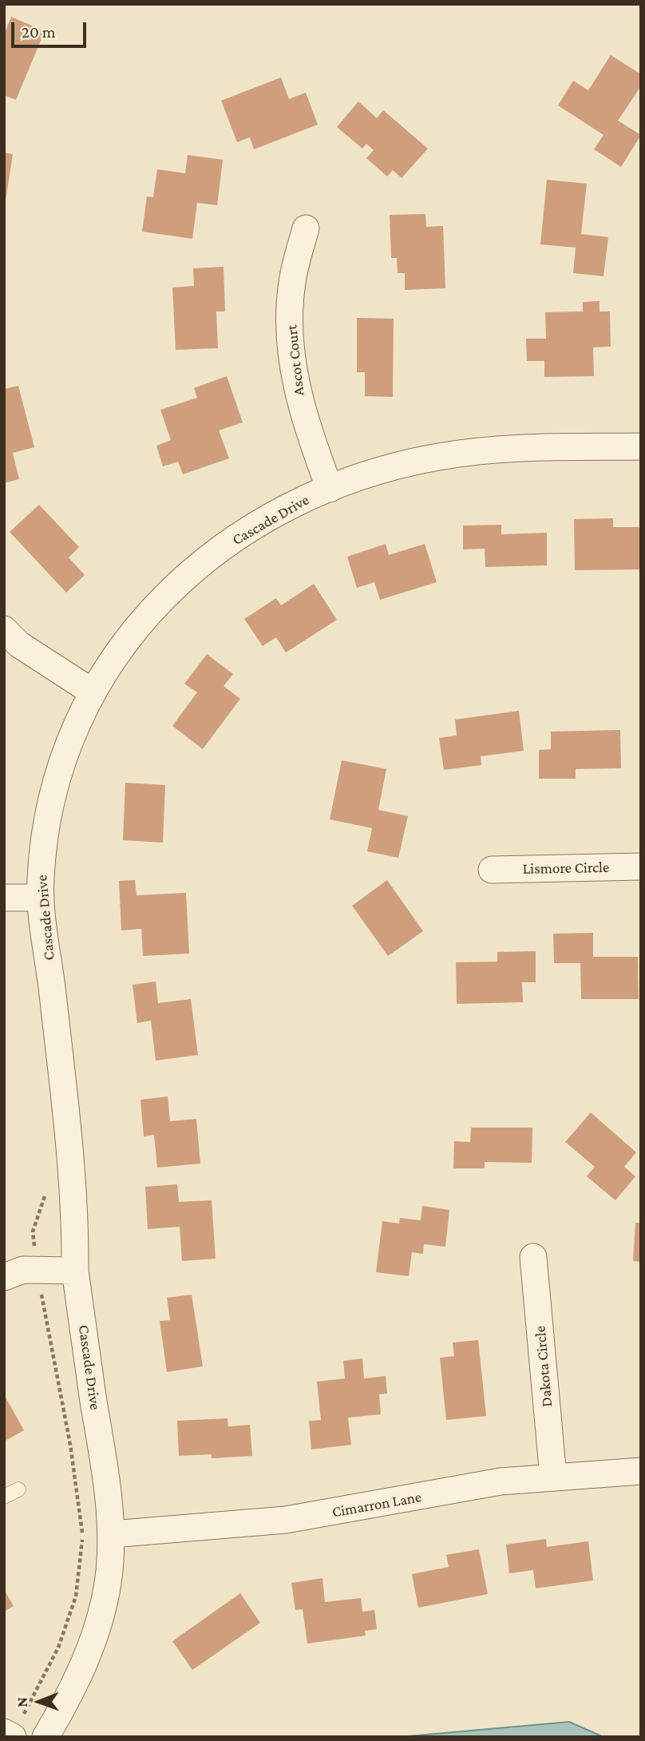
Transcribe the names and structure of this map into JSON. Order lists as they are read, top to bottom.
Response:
{
  "streets": {
    "street": [
      "Ascot Court",
      "Cascade Drive",
      "Lismore Circle",
      "Dakota Circle",
      "Cimarron Lane"
    ]
  },
  "crossings": [
    ["Ascot Court", "Cascade Drive"],
    ["Cascade Drive", "Cimarron Lane"],
    ["Dakota Circle", "Cimarron Lane"]
  ],
  "scale_bar": "20 m",
  "north": "left"
}
